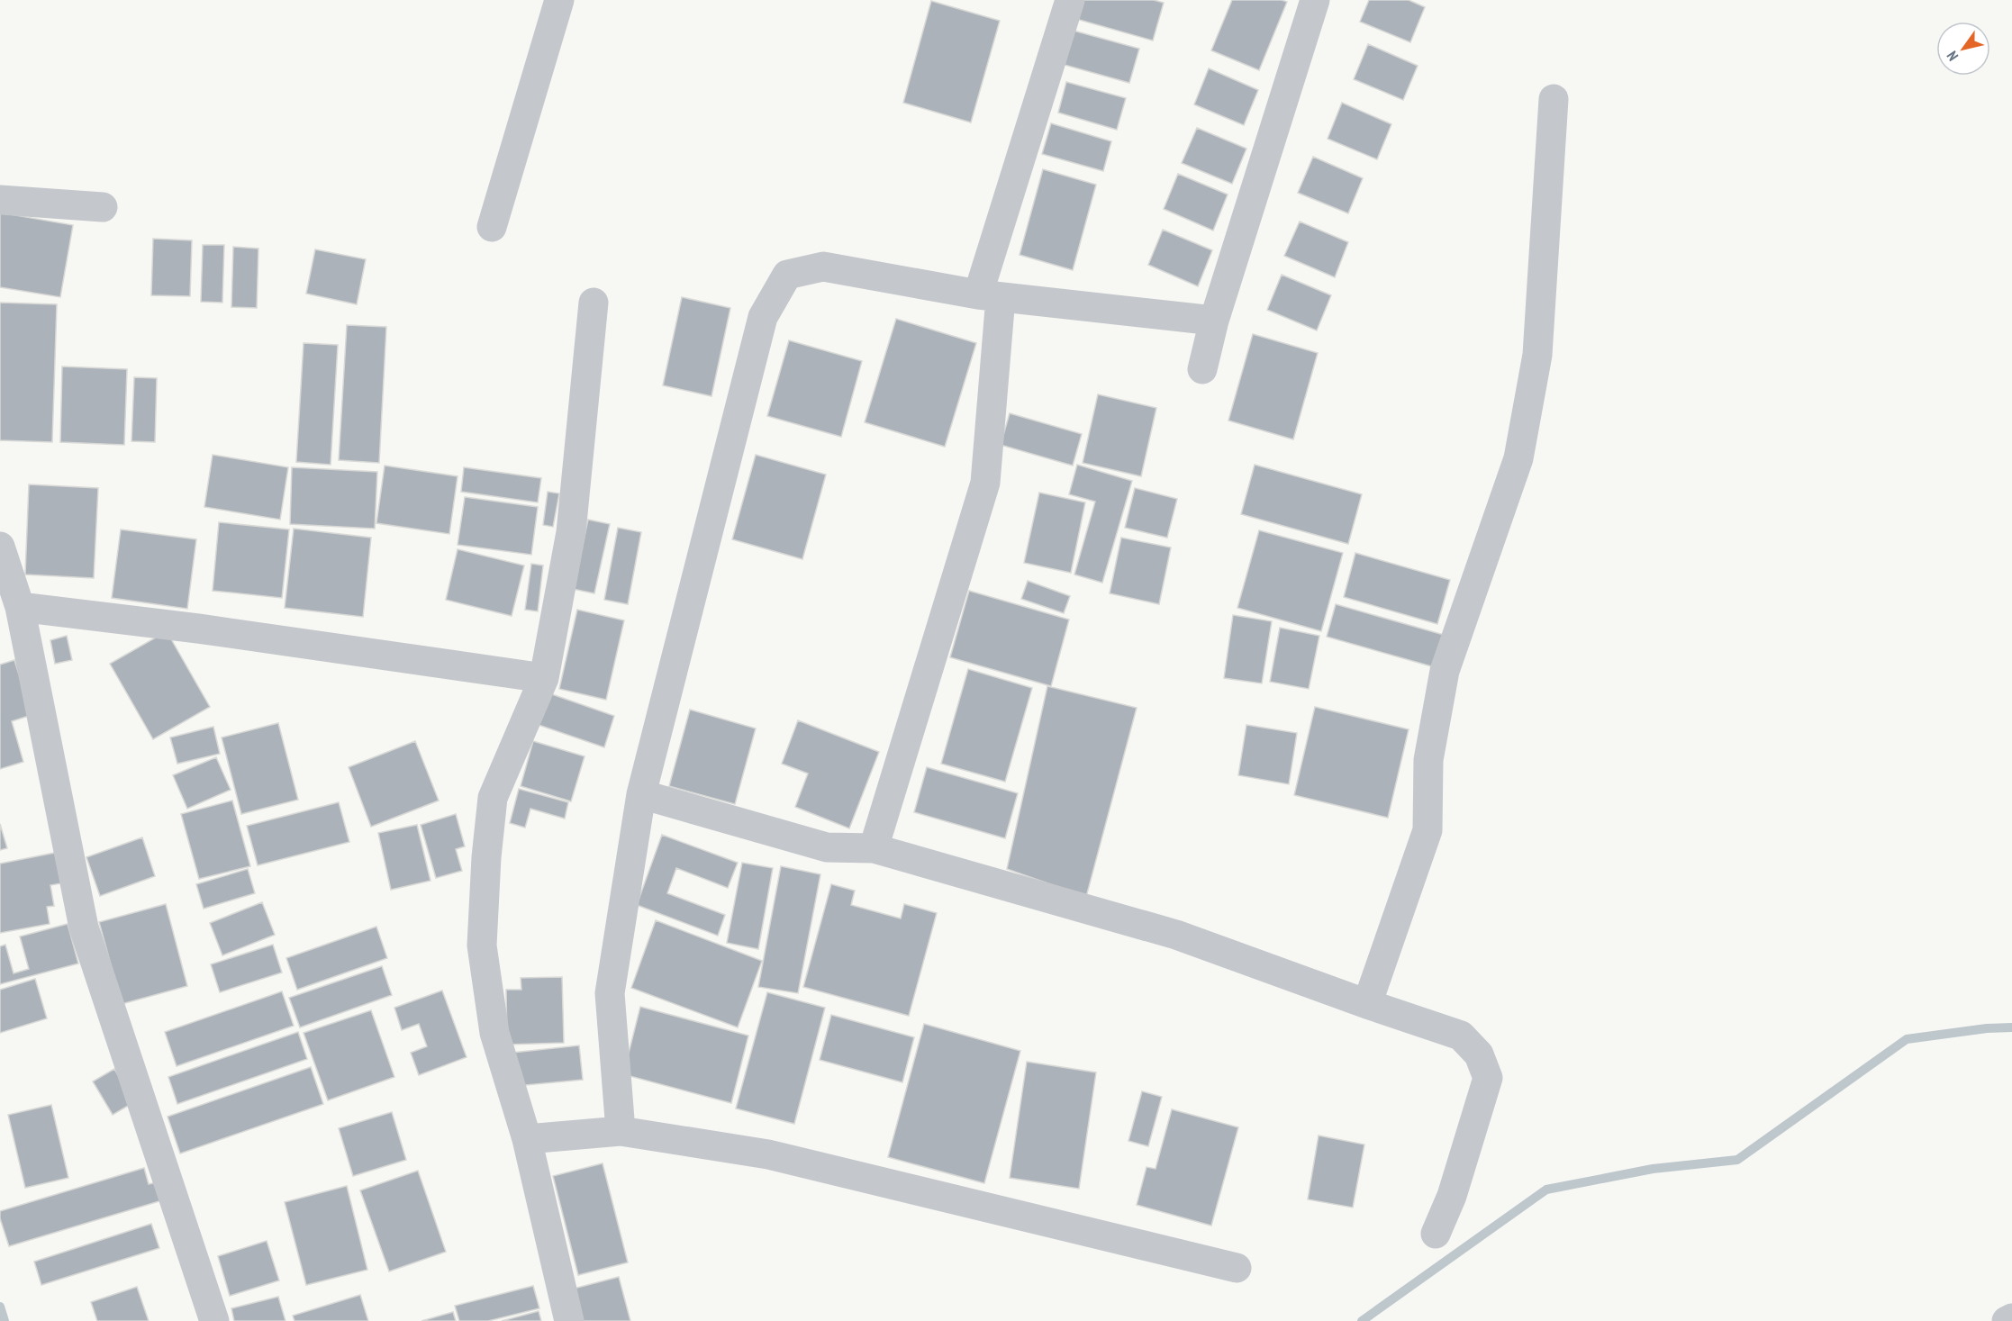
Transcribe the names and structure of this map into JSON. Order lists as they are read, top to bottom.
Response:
{
  "north": "bottom left"
}
